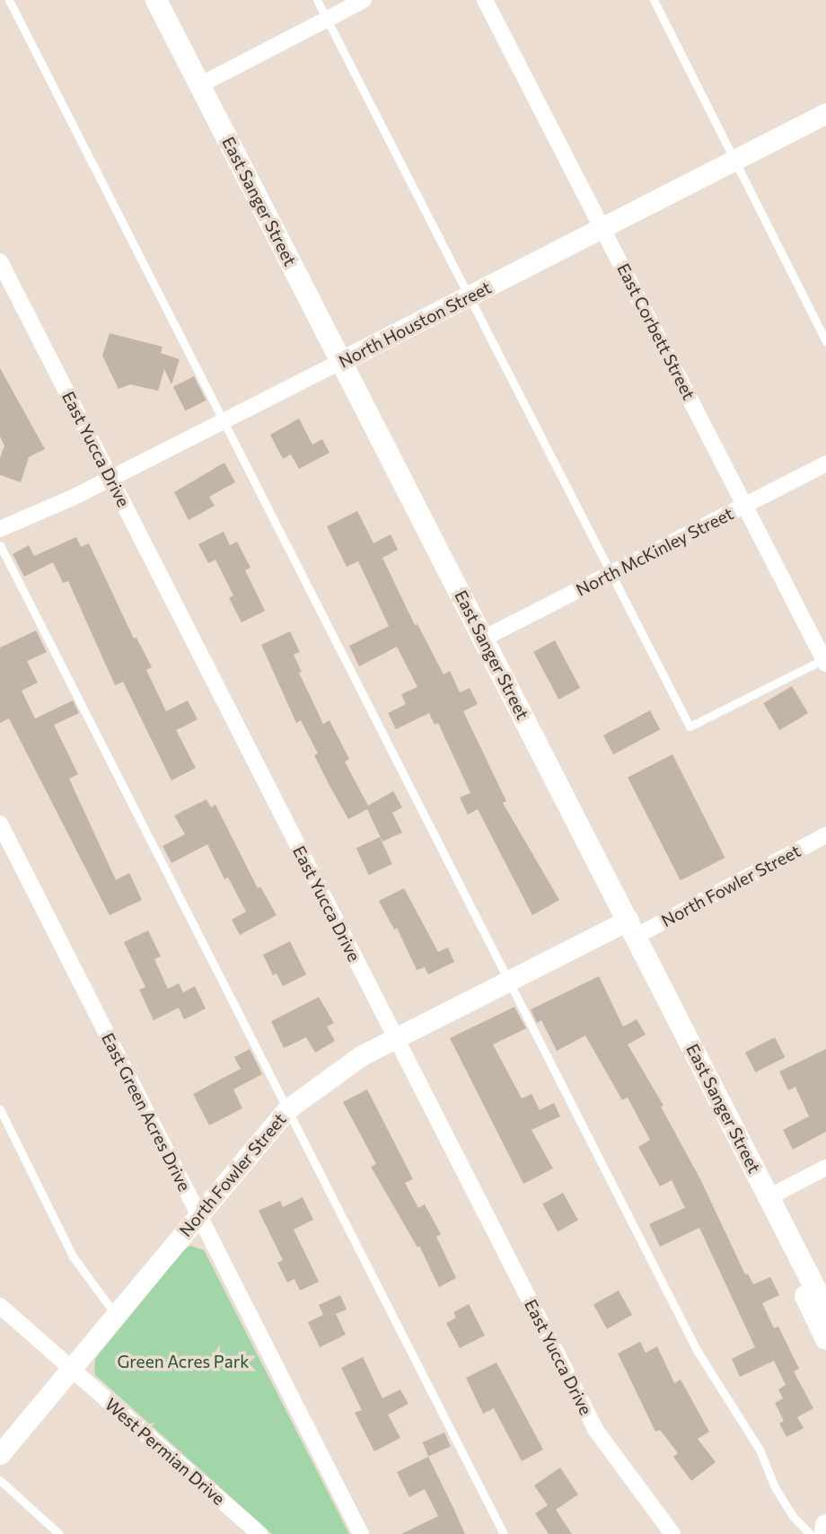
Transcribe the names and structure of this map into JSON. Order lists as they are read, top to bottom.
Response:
{
  "streets": {
    "main road": ["East Sanger Street"],
    "street": [
      "North Houston Street",
      "East Corbett Street",
      "East Yucca Drive",
      "North McKinley Street",
      "North Fowler Street",
      "East Green Acres Drive",
      "West Permian Drive"
    ]
  },
  "crossings": [
    ["East Sanger Street", "North Houston Street"],
    ["East Sanger Street", "North McKinley Street"],
    ["East Sanger Street", "North Fowler Street"],
    ["North Houston Street", "East Corbett Street"],
    ["North Houston Street", "East Yucca Drive"],
    ["East Corbett Street", "North McKinley Street"],
    ["East Yucca Drive", "North Fowler Street"],
    ["North Fowler Street", "East Green Acres Drive"],
    ["North Fowler Street", "West Permian Drive"]
  ],
  "parks": ["Green Acres Park"]
}
